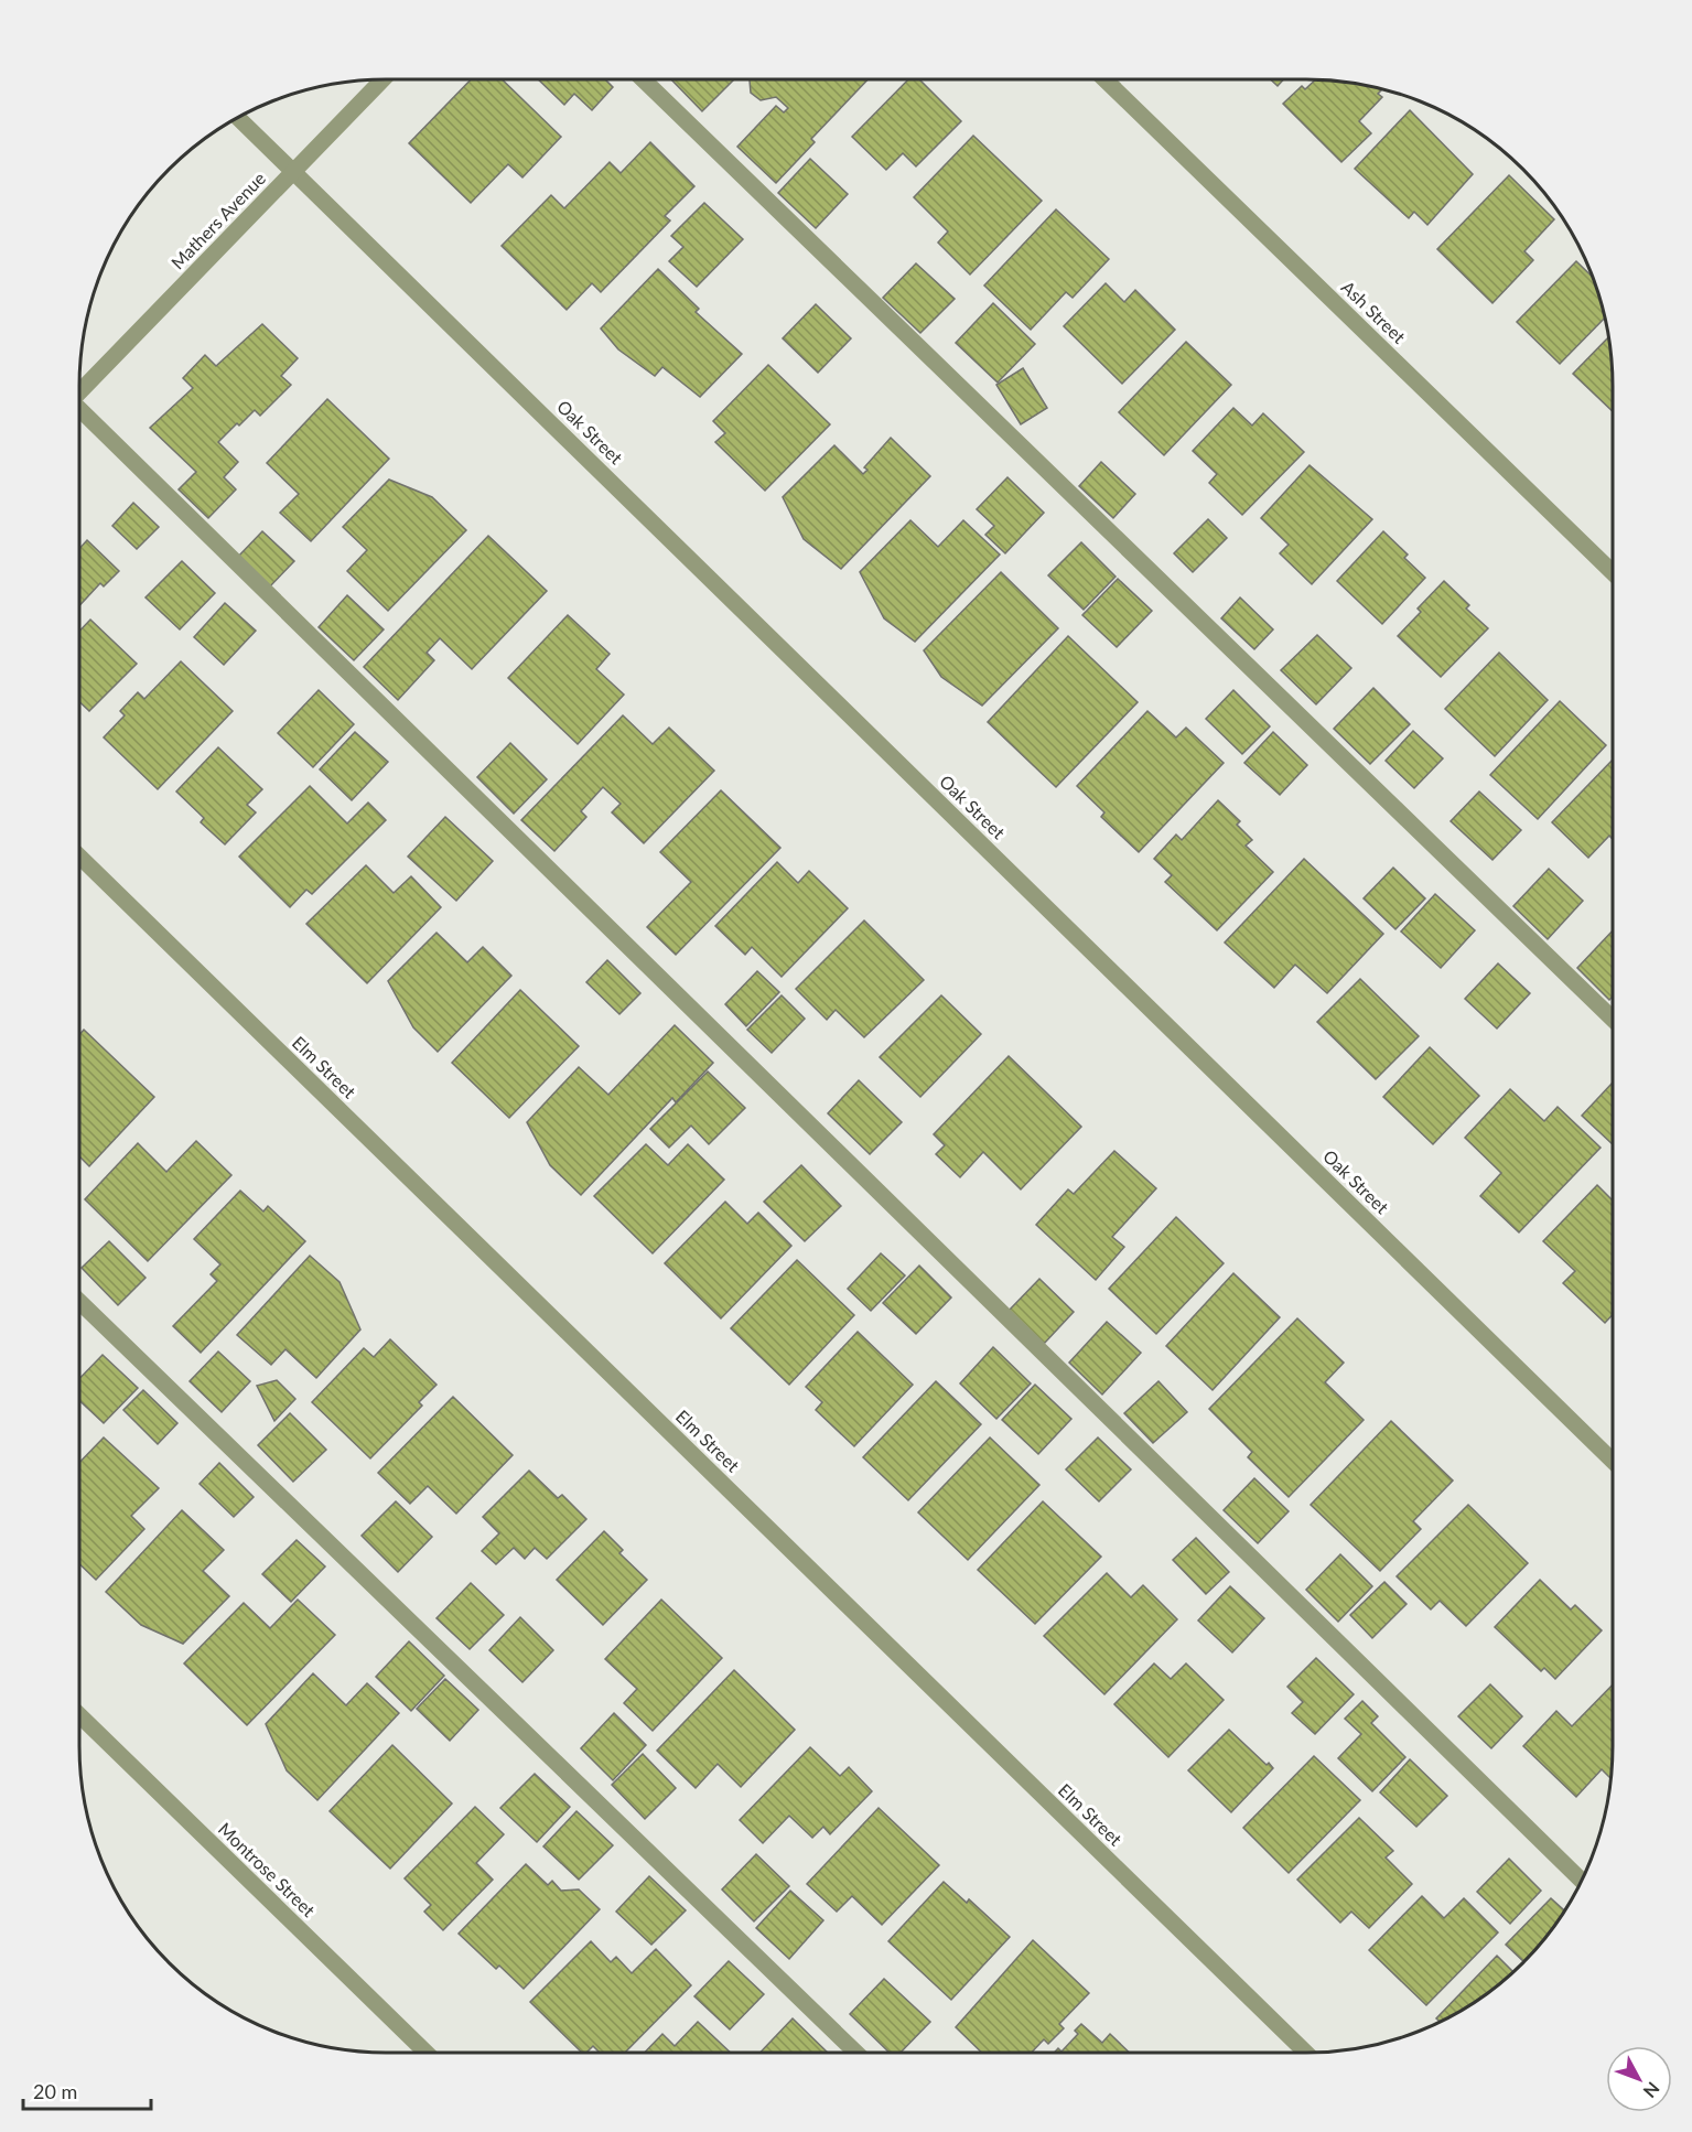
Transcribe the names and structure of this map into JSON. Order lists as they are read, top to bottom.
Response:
{
  "streets": {
    "street": [
      "Mathers Avenue",
      "Ash Street",
      "Oak Street",
      "Elm Street",
      "Montrose Street"
    ]
  },
  "crossings": [
    ["Mathers Avenue", "Oak Street"]
  ],
  "scale_bar": "20 m",
  "north": "bottom right"
}
